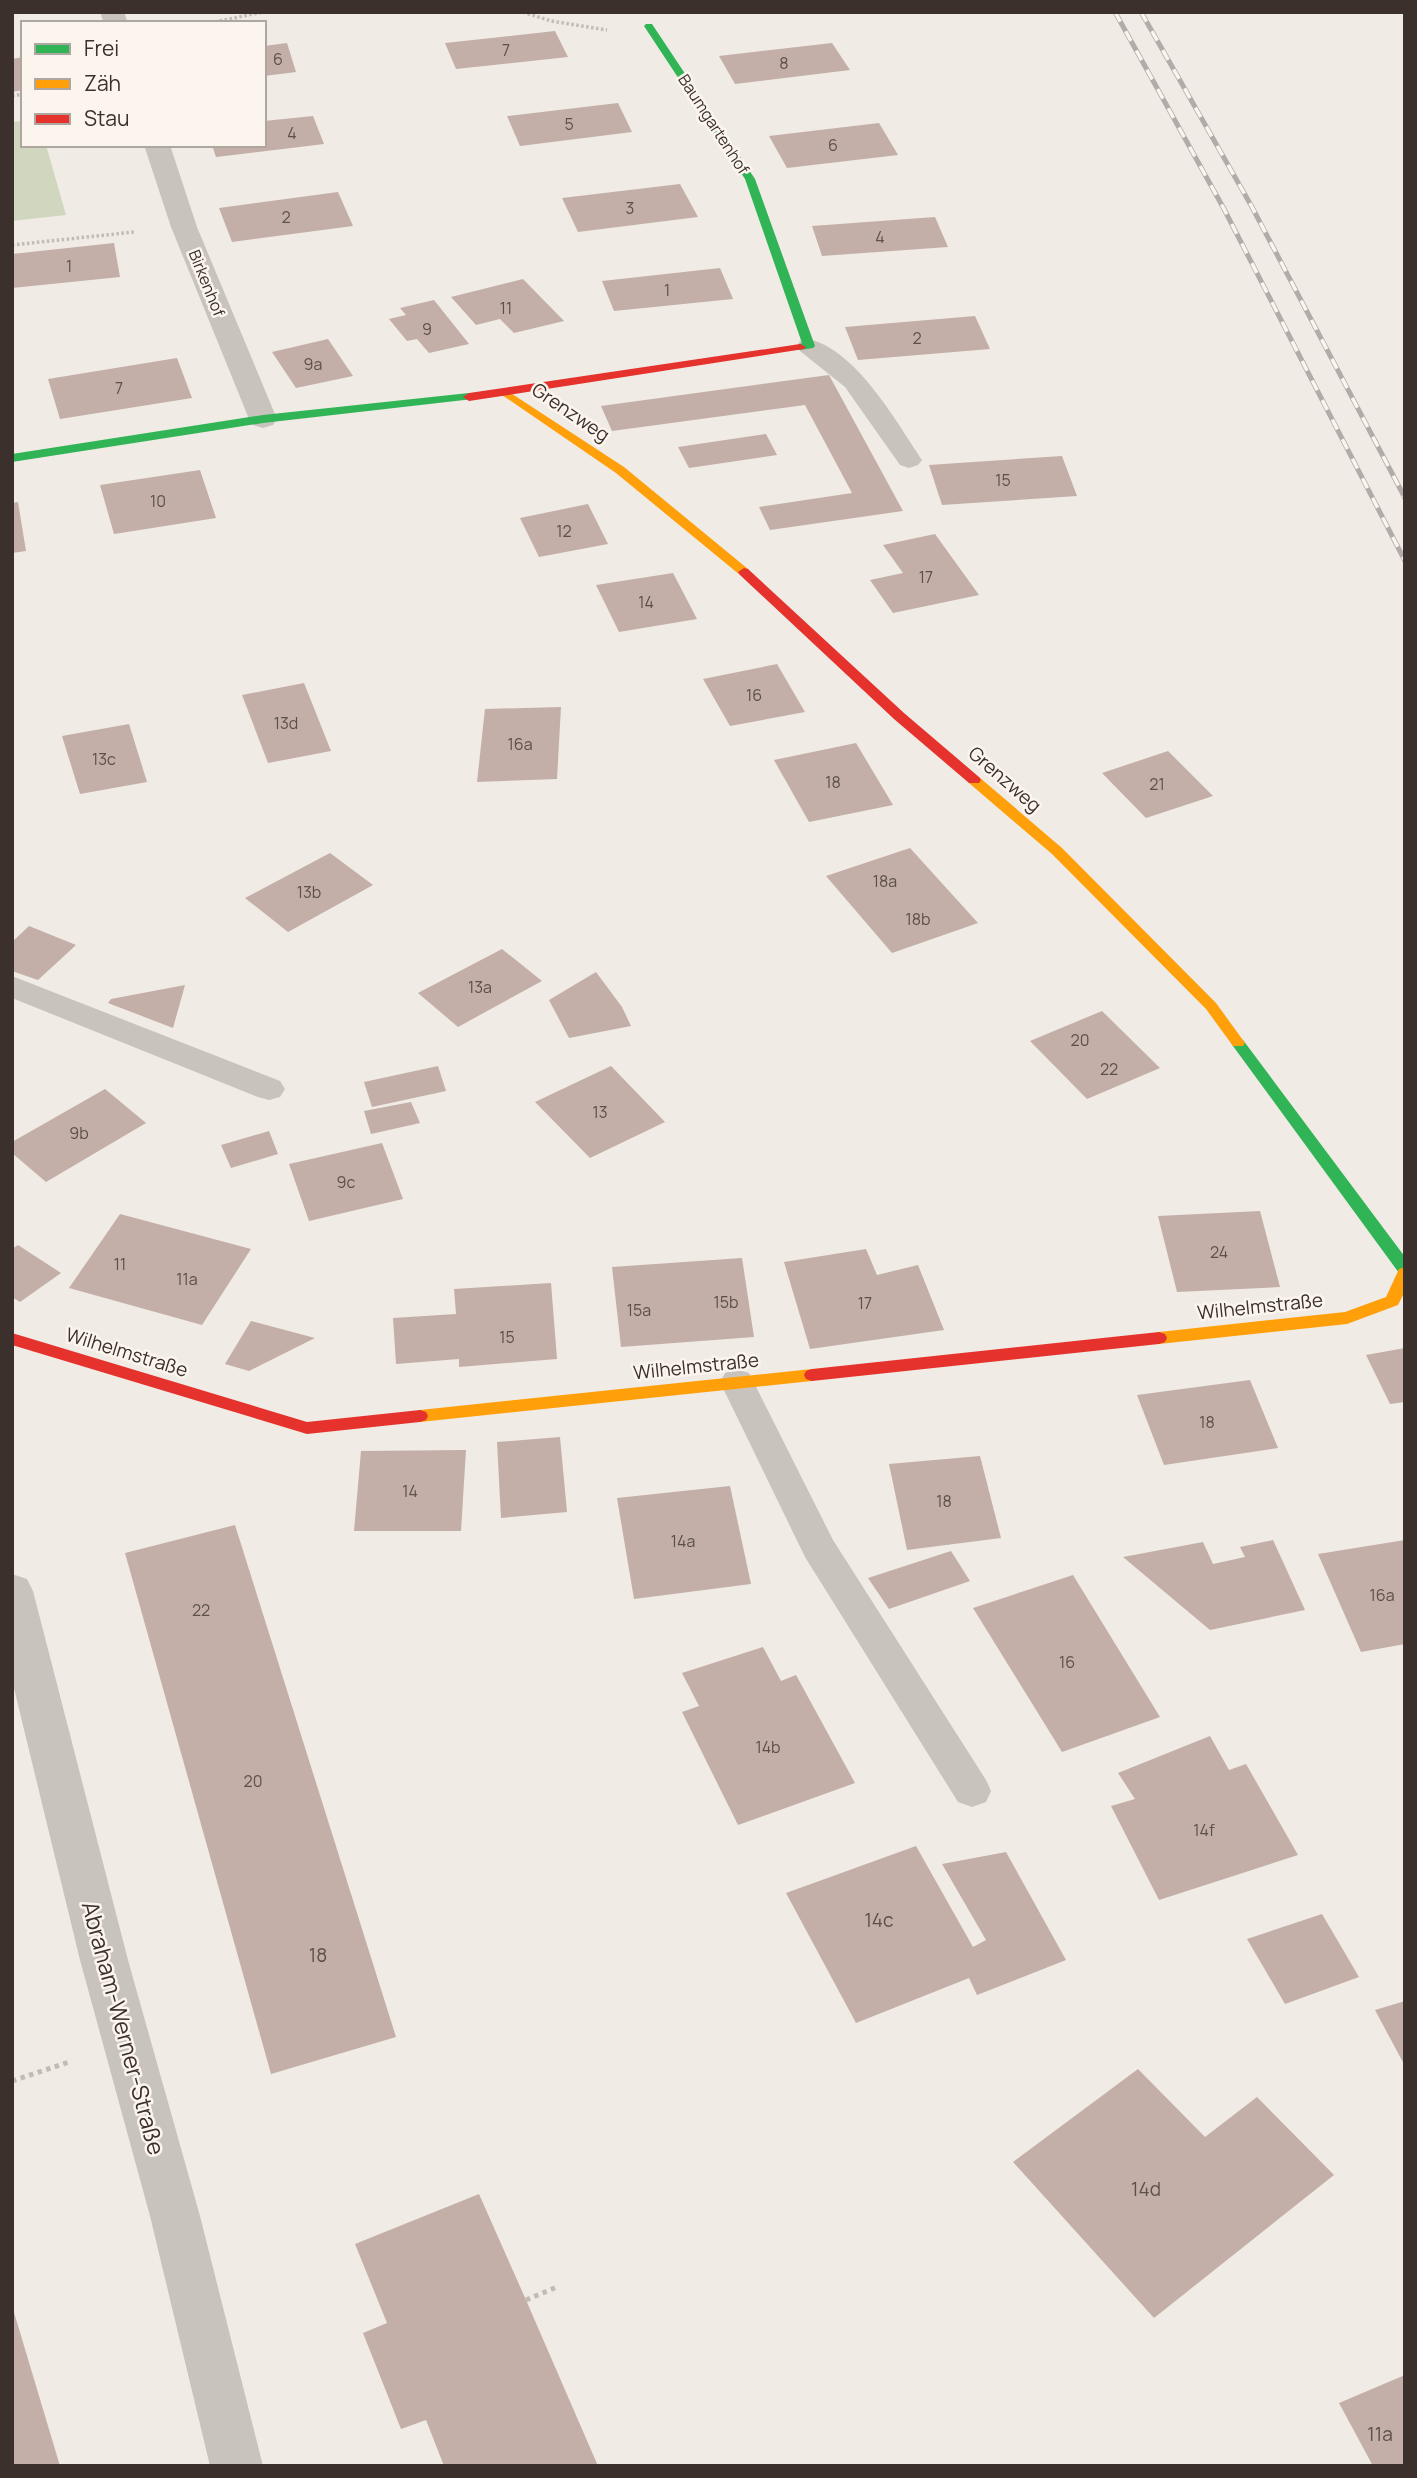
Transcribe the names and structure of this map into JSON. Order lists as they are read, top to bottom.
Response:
{
  "streets": {
    "street": [
      "Baumgartenhof",
      "Birkenhof",
      "Grenzweg",
      "Wilhelmstraße",
      "Abraham-Werner-Straße"
    ]
  },
  "crossings": [
    ["Baumgartenhof", "Grenzweg"],
    ["Birkenhof", "Grenzweg"],
    ["Grenzweg", "Wilhelmstraße"]
  ],
  "house_numbers": [
    "7",
    "6",
    "8",
    "5",
    "4",
    "6",
    "3",
    "2",
    "4",
    "1",
    "1",
    "11",
    "9",
    "2",
    "9a",
    "7",
    "15",
    "10",
    "12",
    "17",
    "14",
    "16",
    "13d",
    "16a",
    "13c",
    "18",
    "21",
    "18a",
    "13b",
    "18b",
    "13a",
    "20",
    "22",
    "13",
    "9b",
    "9c",
    "24",
    "11",
    "11a",
    "15b",
    "17",
    "15a",
    "15",
    "18",
    "14",
    "18",
    "14a",
    "16a",
    "22",
    "16",
    "14b",
    "20",
    "14f",
    "14c",
    "18",
    "14d",
    "11a"
  ],
  "legend": ["Frei", "Zäh", "Stau"]
}
